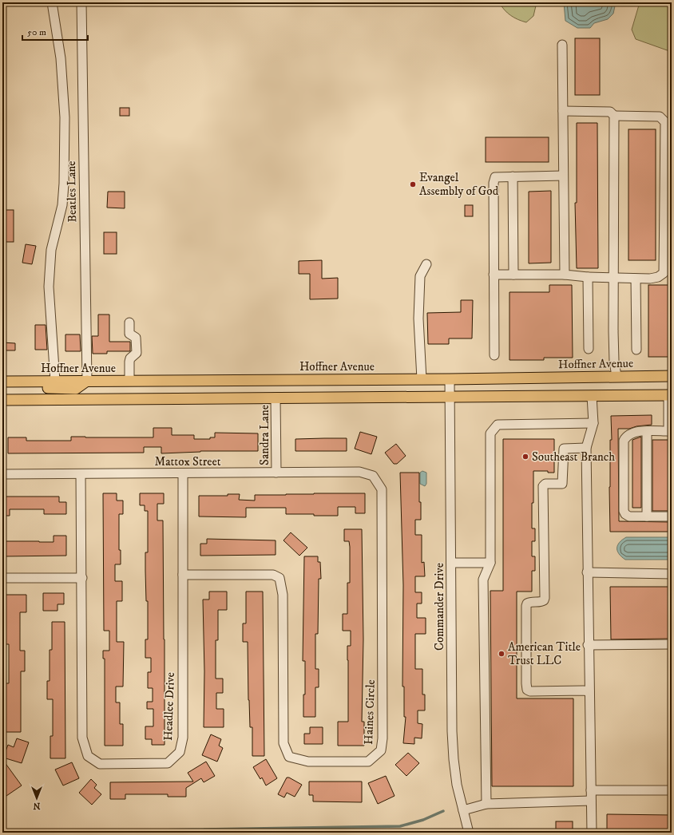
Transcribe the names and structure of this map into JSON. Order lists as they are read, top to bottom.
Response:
{
  "streets": {
    "main road": ["Hoffner Avenue"],
    "street": [
      "Beatles Lane",
      "Sandra Lane",
      "Mattox Street",
      "Commander Drive",
      "Headlee Drive",
      "Haines Circle"
    ]
  },
  "crossings": [
    ["Beatles Lane", "Hoffner Avenue"],
    ["Hoffner Avenue", "Commander Drive"],
    ["Sandra Lane", "Mattox Street"],
    ["Mattox Street", "Headlee Drive"],
    ["Mattox Street", "Haines Circle"],
    ["Headlee Drive", "Haines Circle"]
  ],
  "places": ["Evangel Assembly of God", "Southeast Branch", "American Title Trust LLC"],
  "scale_bar": "50 m",
  "north": "bottom"
}
